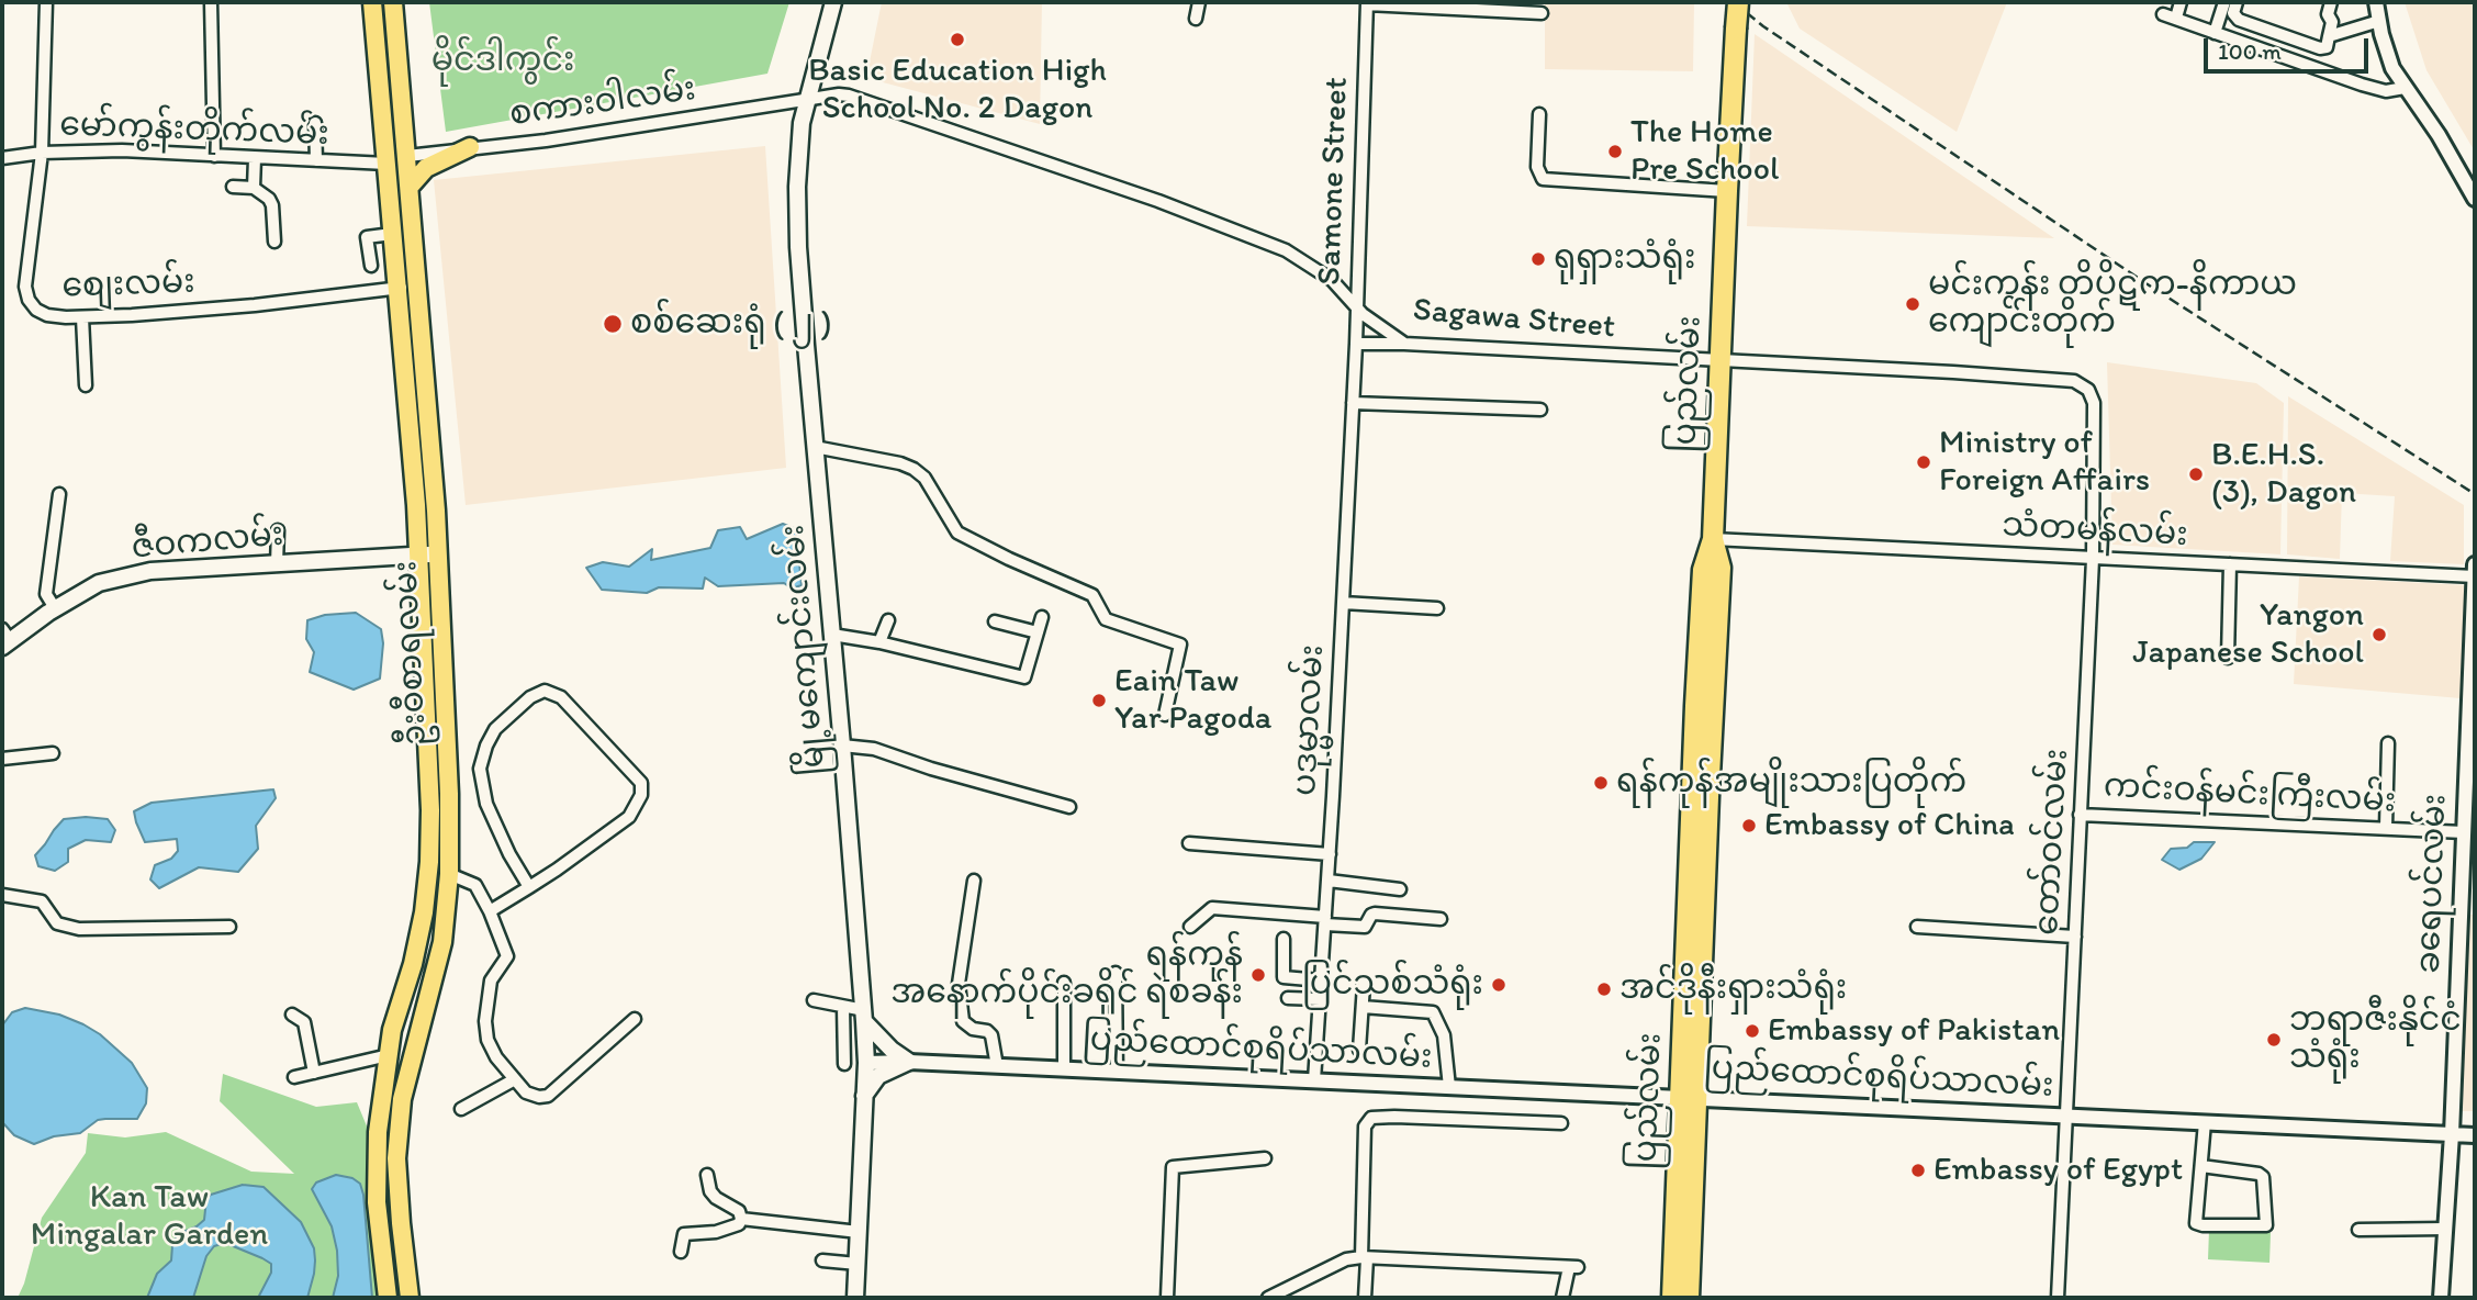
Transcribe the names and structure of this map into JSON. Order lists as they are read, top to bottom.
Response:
{
  "streets": {
    "highway": ["ပြည်လမ်း"],
    "main road": ["ဇီဝကလမ်း", "မြို့မကျောင်းလမ်း", "ဦးဝီစာရလမ်း"],
    "street": [
      "စကားဝါလမ်း",
      "မော်ကွန်းတိုက်လမ်း",
      "Samone Street",
      "စျေးလမ်း",
      "Sagawa Street",
      "သံတမန်လမ်း",
      "ပဒုမ္မာလမ်း",
      "ကင်းဝန်မင်းကြီးလမ်း",
      "တော်ဝင်လမ်း",
      "ခရေပင်လမ်း",
      "ပြည်ထောင်စုရိပ်သာလမ်း"
    ]
  },
  "crossings": [
    ["စကားဝါလမ်း", "Sagawa Street"],
    ["စကားဝါလမ်း", "မြို့မကျောင်းလမ်း"],
    ["စကားဝါလမ်း", "ဦးဝီစာရလမ်း"],
    ["မော်ကွန်းတိုက်လမ်း", "စျေးလမ်း"],
    ["မော်ကွန်းတိုက်လမ်း", "ဦးဝီစာရလမ်း"],
    ["Samone Street", "Sagawa Street"],
    ["Samone Street", "ပဒုမ္မာလမ်း"],
    ["စျေးလမ်း", "ဦးဝီစာရလမ်း"],
    ["Sagawa Street", "ပြည်လမ်း"],
    ["Sagawa Street", "မြို့မကျောင်းလမ်း"],
    ["Sagawa Street", "တော်ဝင်လမ်း"],
    ["ပြည်လမ်း", "သံတမန်လမ်း"],
    ["ပြည်လမ်း", "ပြည်ထောင်စုရိပ်သာလမ်း"],
    ["သံတမန်လမ်း", "တော်ဝင်လမ်း"],
    ["သံတမန်လမ်း", "ခရေပင်လမ်း"],
    ["ဇီဝကလမ်း", "ဦးဝီစာရလမ်း"],
    ["မြို့မကျောင်းလမ်း", "ပြည်ထောင်စုရိပ်သာလမ်း"],
    ["ပဒုမ္မာလမ်း", "ပြည်ထောင်စုရိပ်သာလမ်း"],
    ["ကင်းဝန်မင်းကြီးလမ်း", "တော်ဝင်လမ်း"],
    ["ကင်းဝန်မင်းကြီးလမ်း", "ခရေပင်လမ်း"],
    ["တော်ဝင်လမ်း", "ပြည်ထောင်စုရိပ်သာလမ်း"],
    ["ခရေပင်လမ်း", "ပြည်ထောင်စုရိပ်သာလမ်း"]
  ],
  "parks": ["မိုင်ဒါကွင်း", "Kan Taw Mingalar Garden"],
  "places": [
    "Basic Education High School No. 2 Dagon",
    "The Home Pre School",
    "ရုရှားသံရုံး",
    "မင်းကွန်း တိပိဋက-နိကာယ ကျောင်းတိုက်",
    "စစ်ဆေးရုံ ( ၂ )",
    "Ministry of Foreign Affairs",
    "B.E.H.S. (3), Dagon",
    "Yangon Japanese School",
    "Eain Taw Yar Pagoda",
    "ရန်ကုန်အမျိုးသားပြတိုက်",
    "Embassy of China",
    "ရန်ကုန် အနောက်ပိုင်းခရိုင် ရဲစခန်း",
    "ပြင်သစ်သံရုံး",
    "အင်ဒိုနီးရှားသံရုံး",
    "Embassy of Pakistan",
    "ဘရာဇီးနိုင်ငံ သံရုံး",
    "Embassy of Egypt"
  ],
  "scale_bar": "100 m"
}
